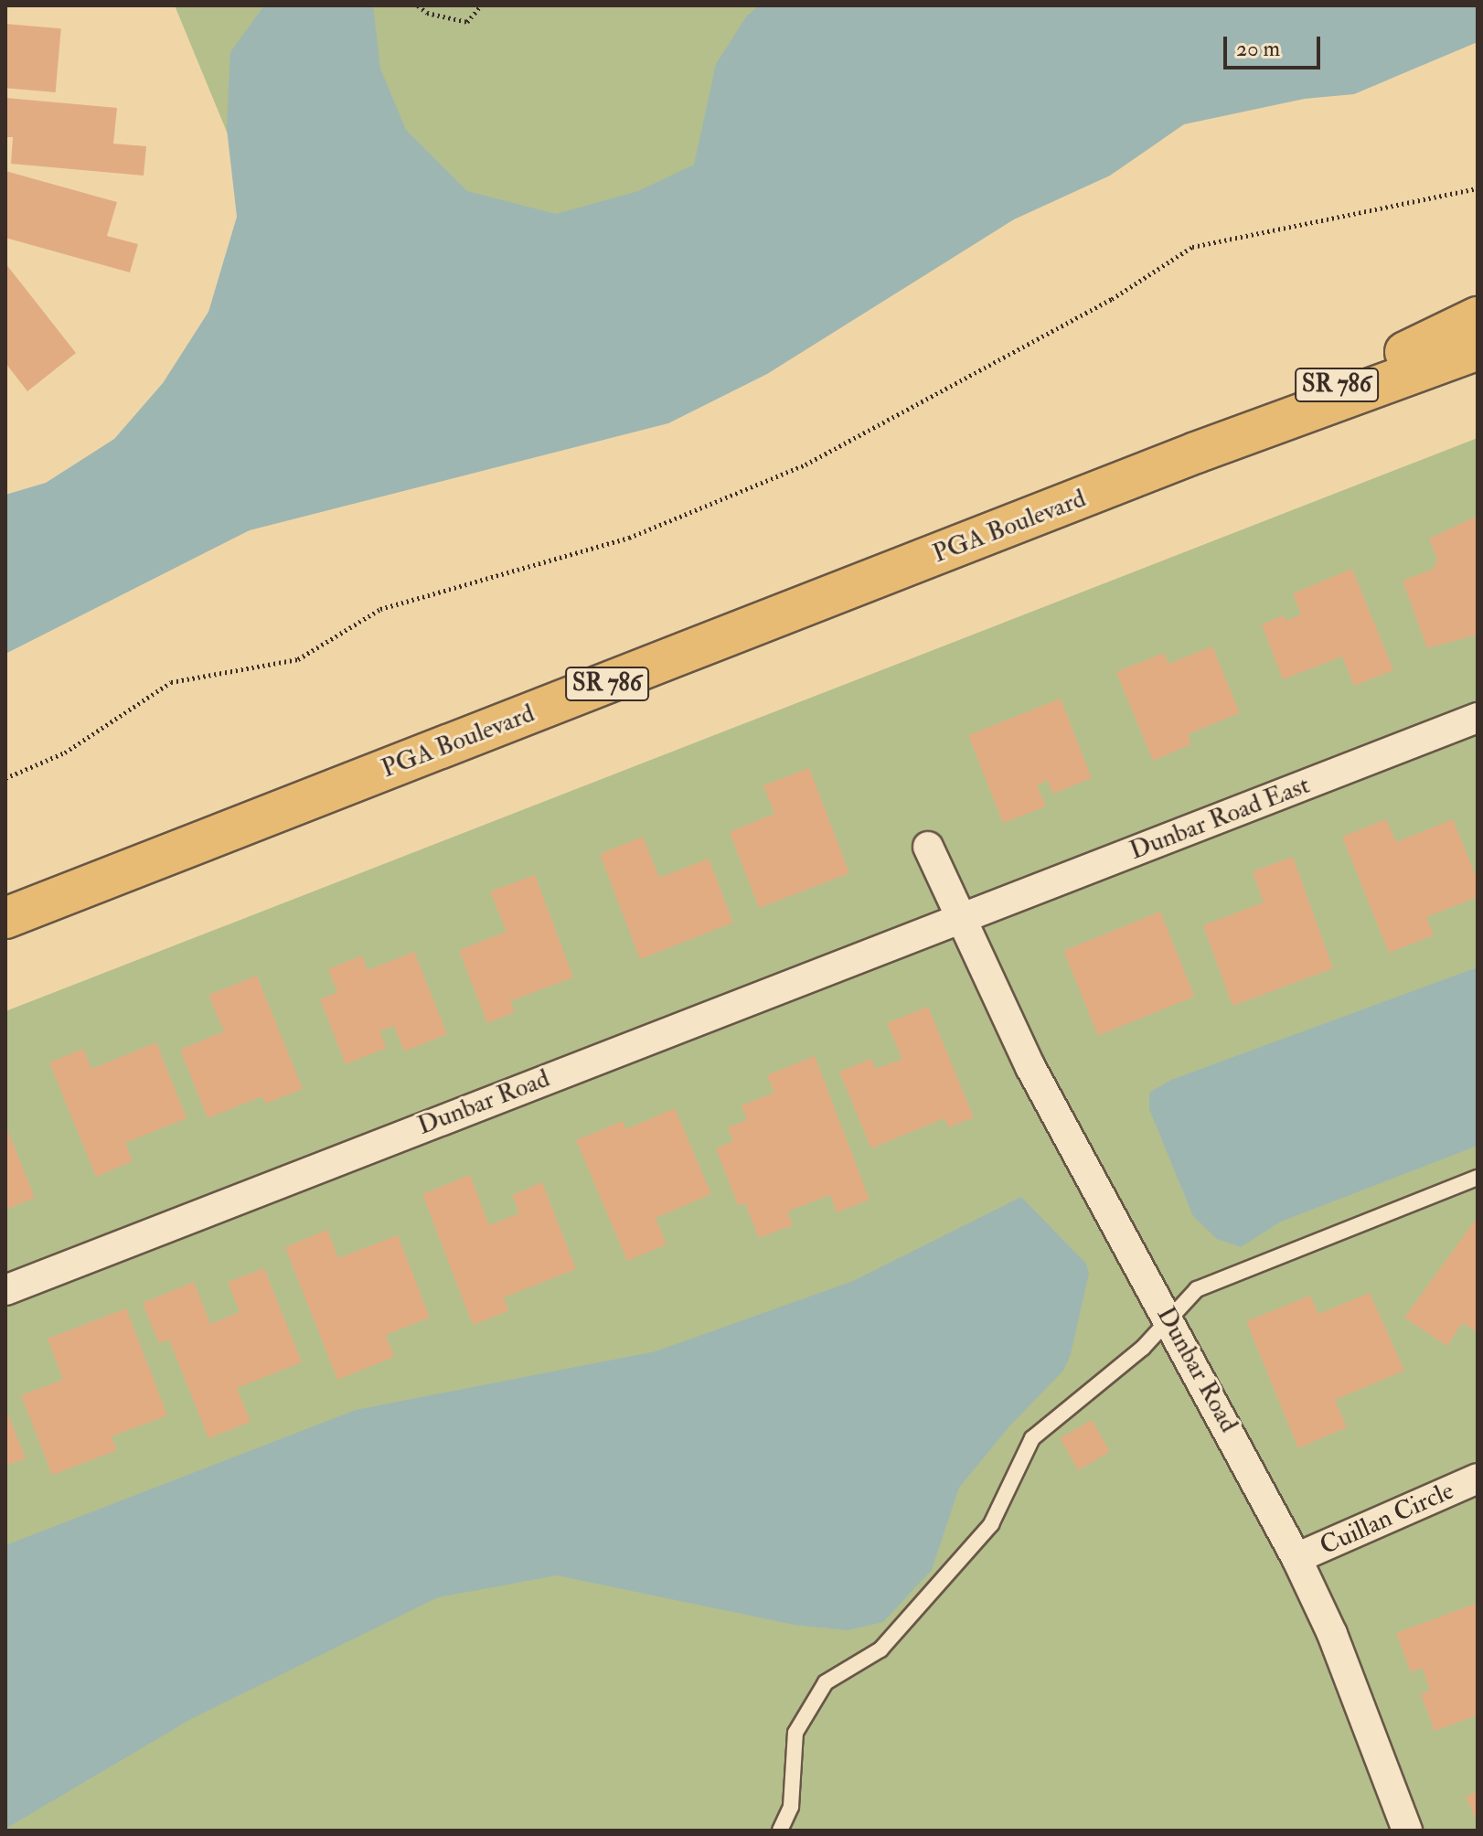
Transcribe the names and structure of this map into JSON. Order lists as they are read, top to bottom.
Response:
{
  "streets": {
    "main road": ["SR 786", "PGA Boulevard"],
    "street": ["Dunbar Road East", "Dunbar Road", "Cuillan Circle"]
  },
  "crossings": [
    ["Dunbar Road East", "Dunbar Road"],
    ["Dunbar Road", "Cuillan Circle"]
  ],
  "scale_bar": "20 m"
}
